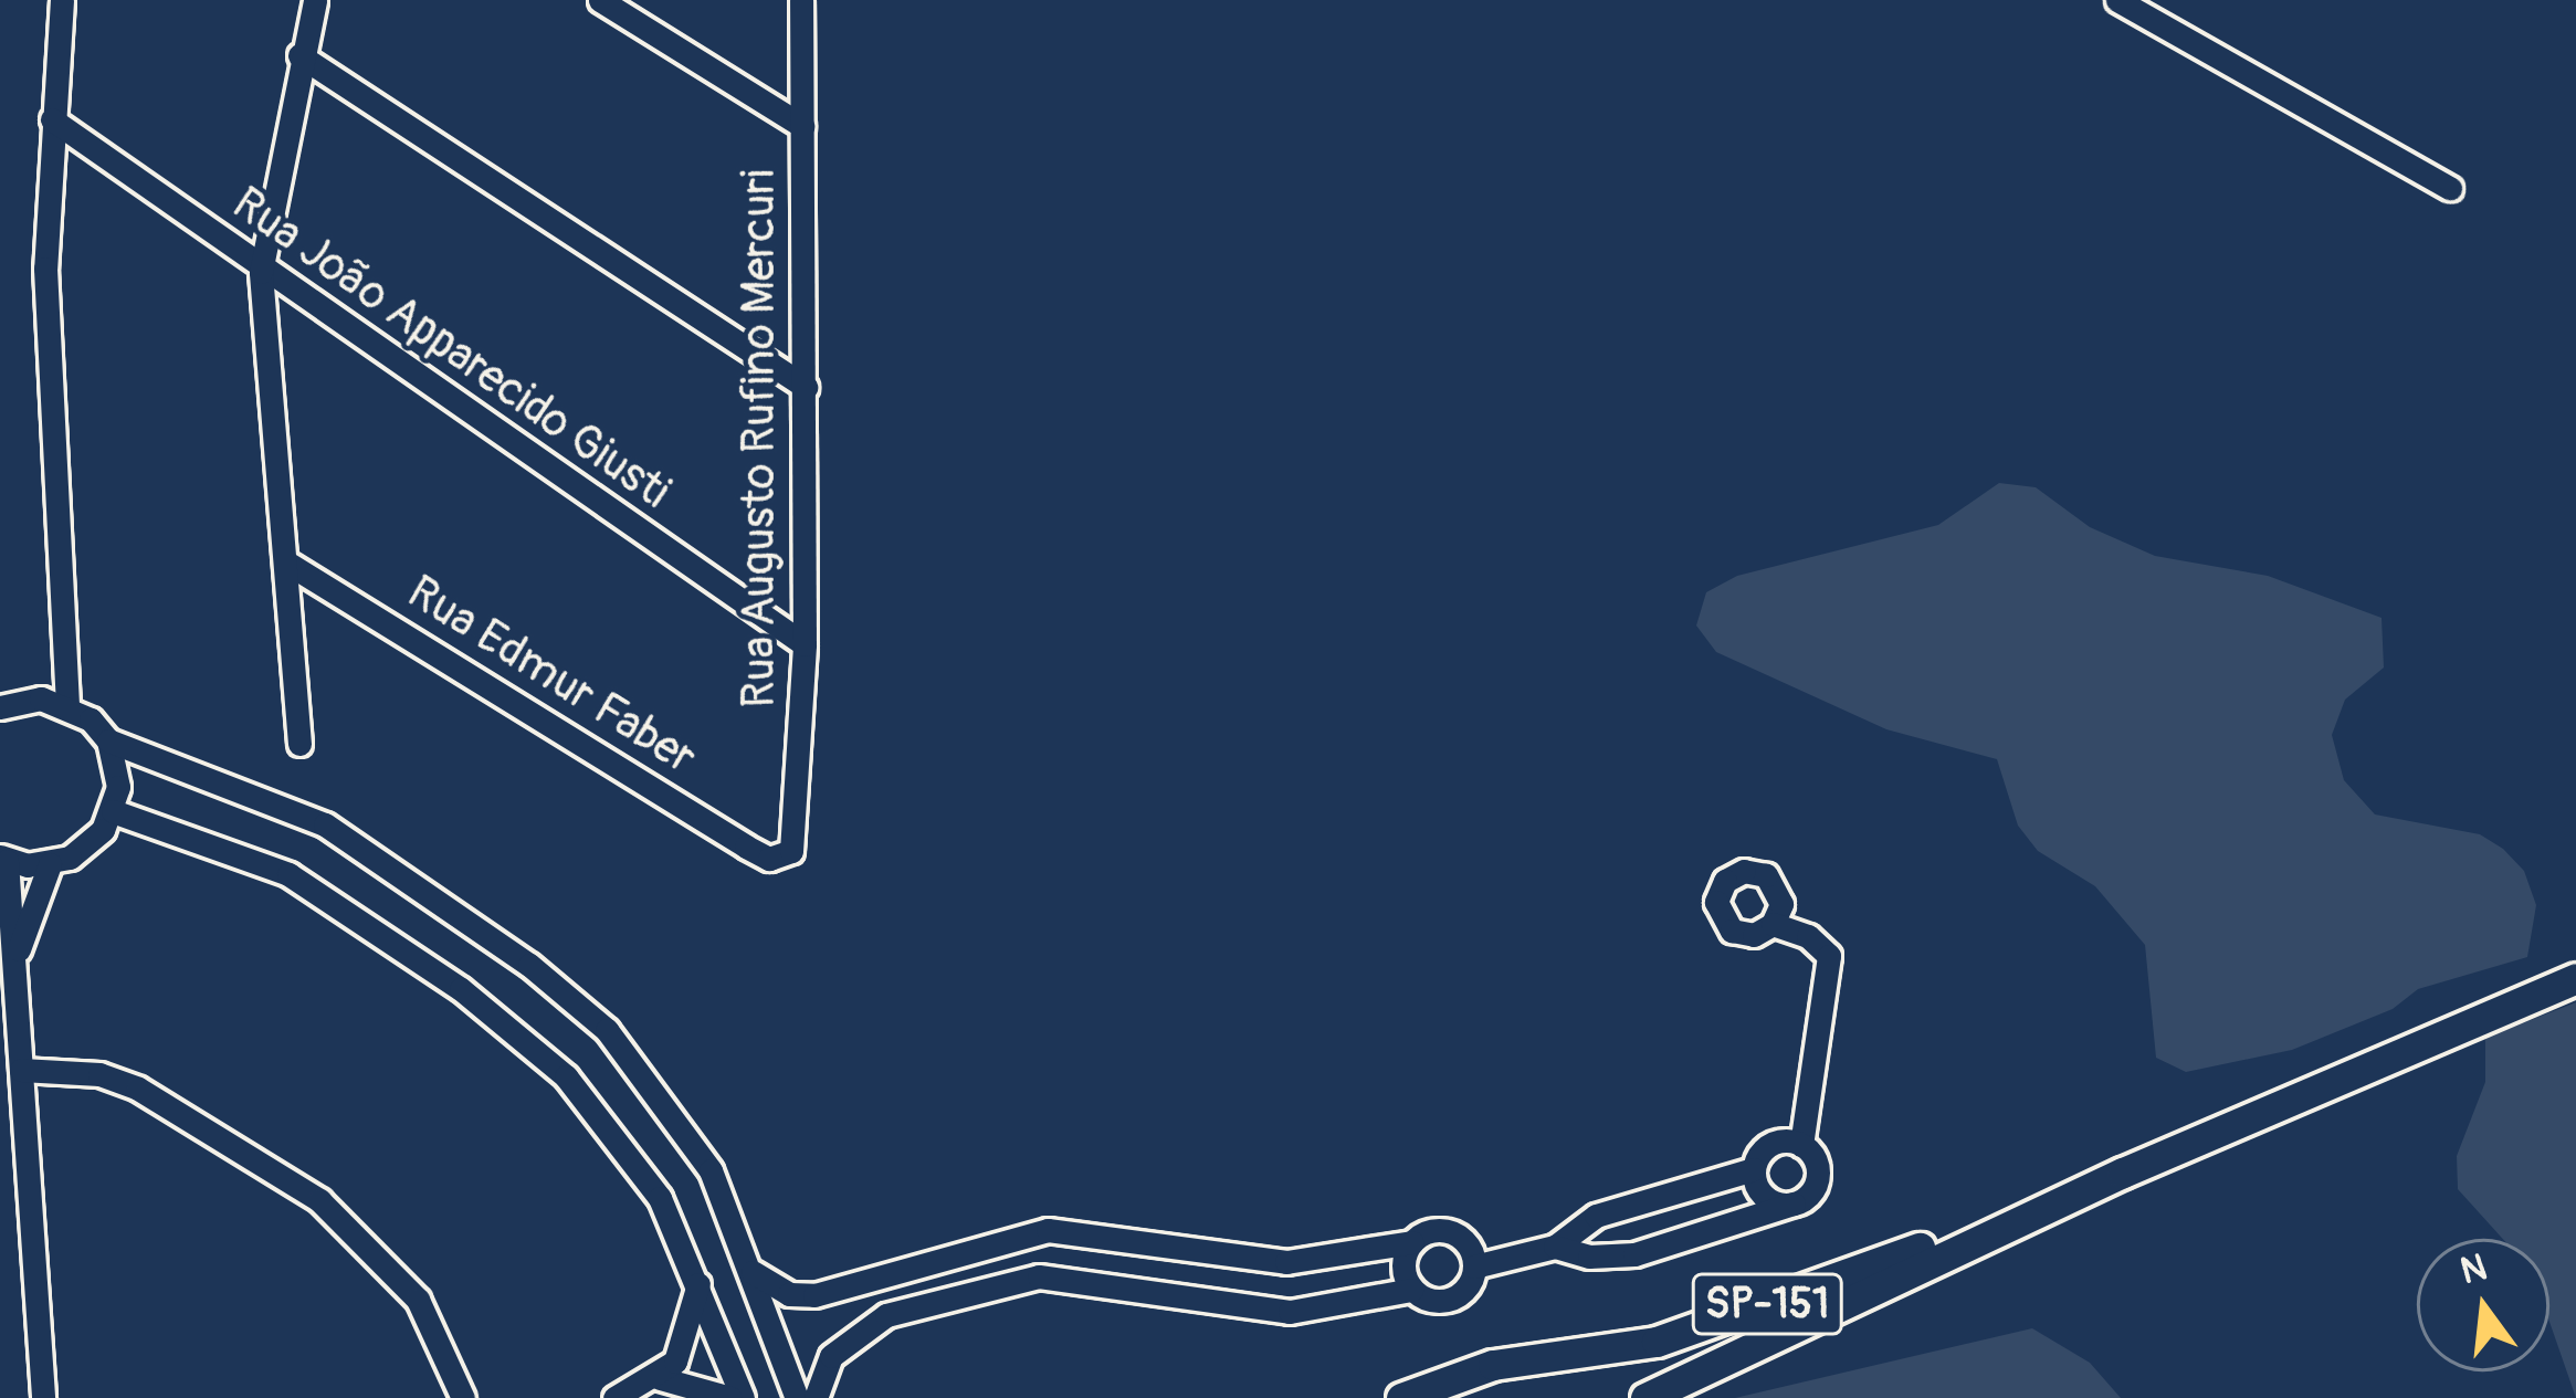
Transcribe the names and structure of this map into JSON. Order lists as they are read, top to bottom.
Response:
{
  "streets": {
    "main road": ["SP-151"],
    "street": ["Rua João Apparecido Giusti", "Rua Augusto Rufino Mercuri", "Rua Edmur Faber"]
  },
  "crossings": [
    ["Rua João Apparecido Giusti", "Rua Augusto Rufino Mercuri"],
    ["Rua Augusto Rufino Mercuri", "Rua Edmur Faber"]
  ],
  "north": "top"
}
